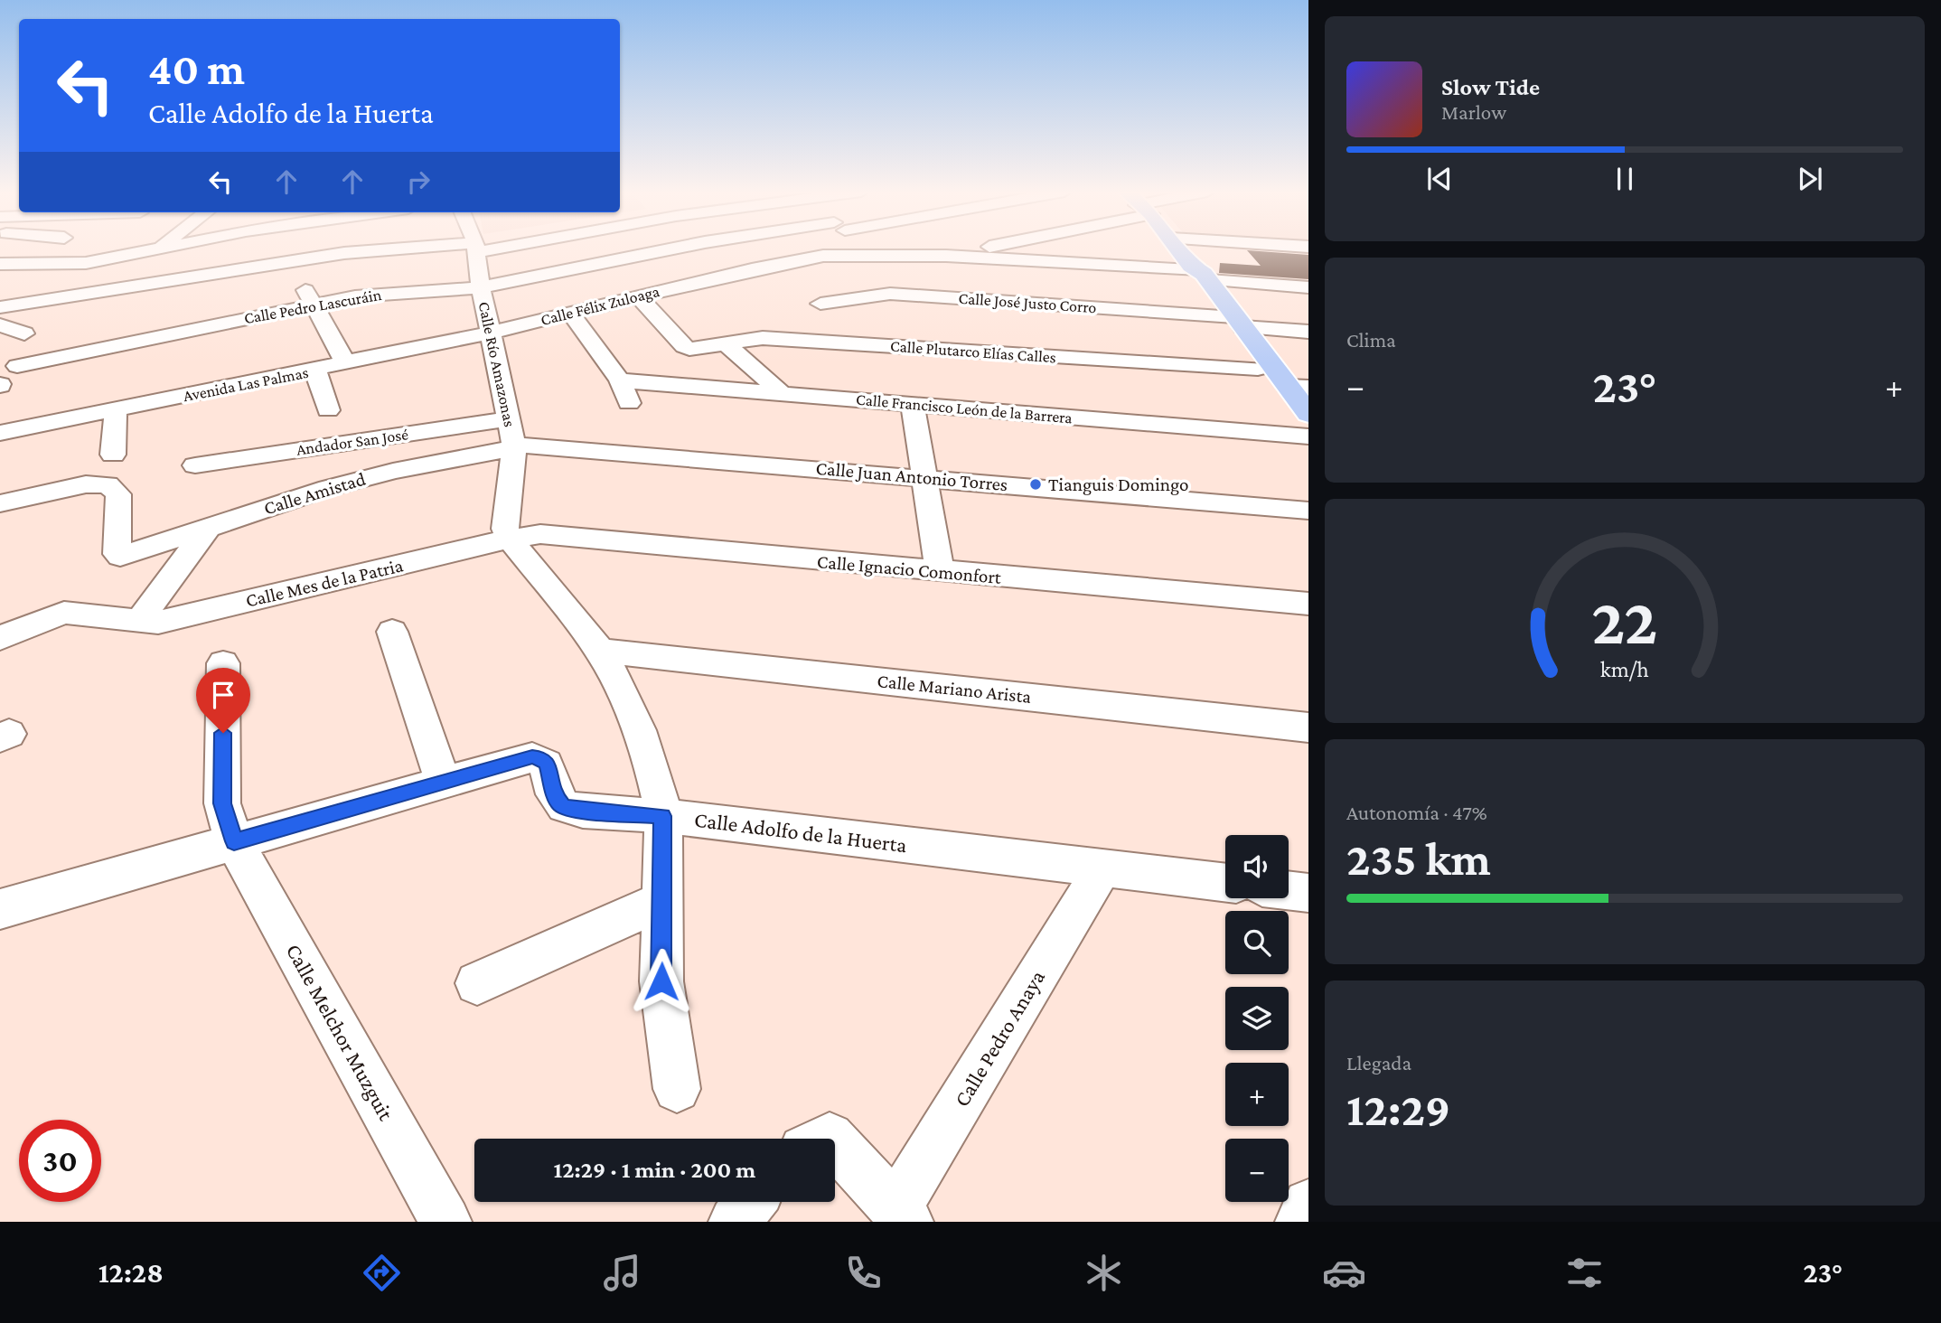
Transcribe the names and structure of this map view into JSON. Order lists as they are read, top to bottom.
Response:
{
  "streets": {
    "street": [
      "Calle José Justo Corro",
      "Calle Félix Zuloaga",
      "Calle Pedro Lascuráin",
      "Calle Plutarco Elías Calles",
      "Calle Río Amazonas",
      "Avenida Las Palmas",
      "Calle Francisco León de la Barrera",
      "Andador San José",
      "Calle Juan Antonio Torres",
      "Calle Amistad",
      "Calle Ignacio Comonfort",
      "Calle Mes de la Patria",
      "Calle Mariano Arista",
      "Calle Adolfo de la Huerta",
      "Calle Melchor Muzguit",
      "Calle Pedro Anaya"
    ]
  },
  "crossings": [
    ["Calle Félix Zuloaga", "Calle Plutarco Elías Calles"],
    ["Calle Félix Zuloaga", "Calle Río Amazonas"],
    ["Calle Félix Zuloaga", "Avenida Las Palmas"],
    ["Calle Pedro Lascuráin", "Calle Río Amazonas"],
    ["Calle Río Amazonas", "Avenida Las Palmas"],
    ["Calle Río Amazonas", "Andador San José"],
    ["Calle Río Amazonas", "Calle Juan Antonio Torres"],
    ["Calle Río Amazonas", "Calle Amistad"],
    ["Andador San José", "Calle Juan Antonio Torres"],
    ["Andador San José", "Calle Amistad"],
    ["Calle Juan Antonio Torres", "Calle Amistad"],
    ["Calle Ignacio Comonfort", "Calle Mes de la Patria"],
    ["Calle Adolfo de la Huerta", "Calle Melchor Muzguit"],
    ["Calle Adolfo de la Huerta", "Calle Pedro Anaya"]
  ],
  "places": ["Tianguis Domingo"],
  "page": {
    "turn": ["40 m", "Calle Adolfo de la Huerta"],
    "song": ["Slow Tide", "Marlow"],
    "tile": [
      "Clima",
      ["Autonomía · 47%", "235 km"],
      ["Llegada", "12:29"]
    ],
    "heat": ["−", "23°", "+"],
    "map_buttons": ["+", "−"],
    "limit": "30",
    "trip": "12:29 · 1 min · 200 m",
    "tabs": ["12:28", "23°"],
    "gauge": ["22", "km/h"]
  }
}
